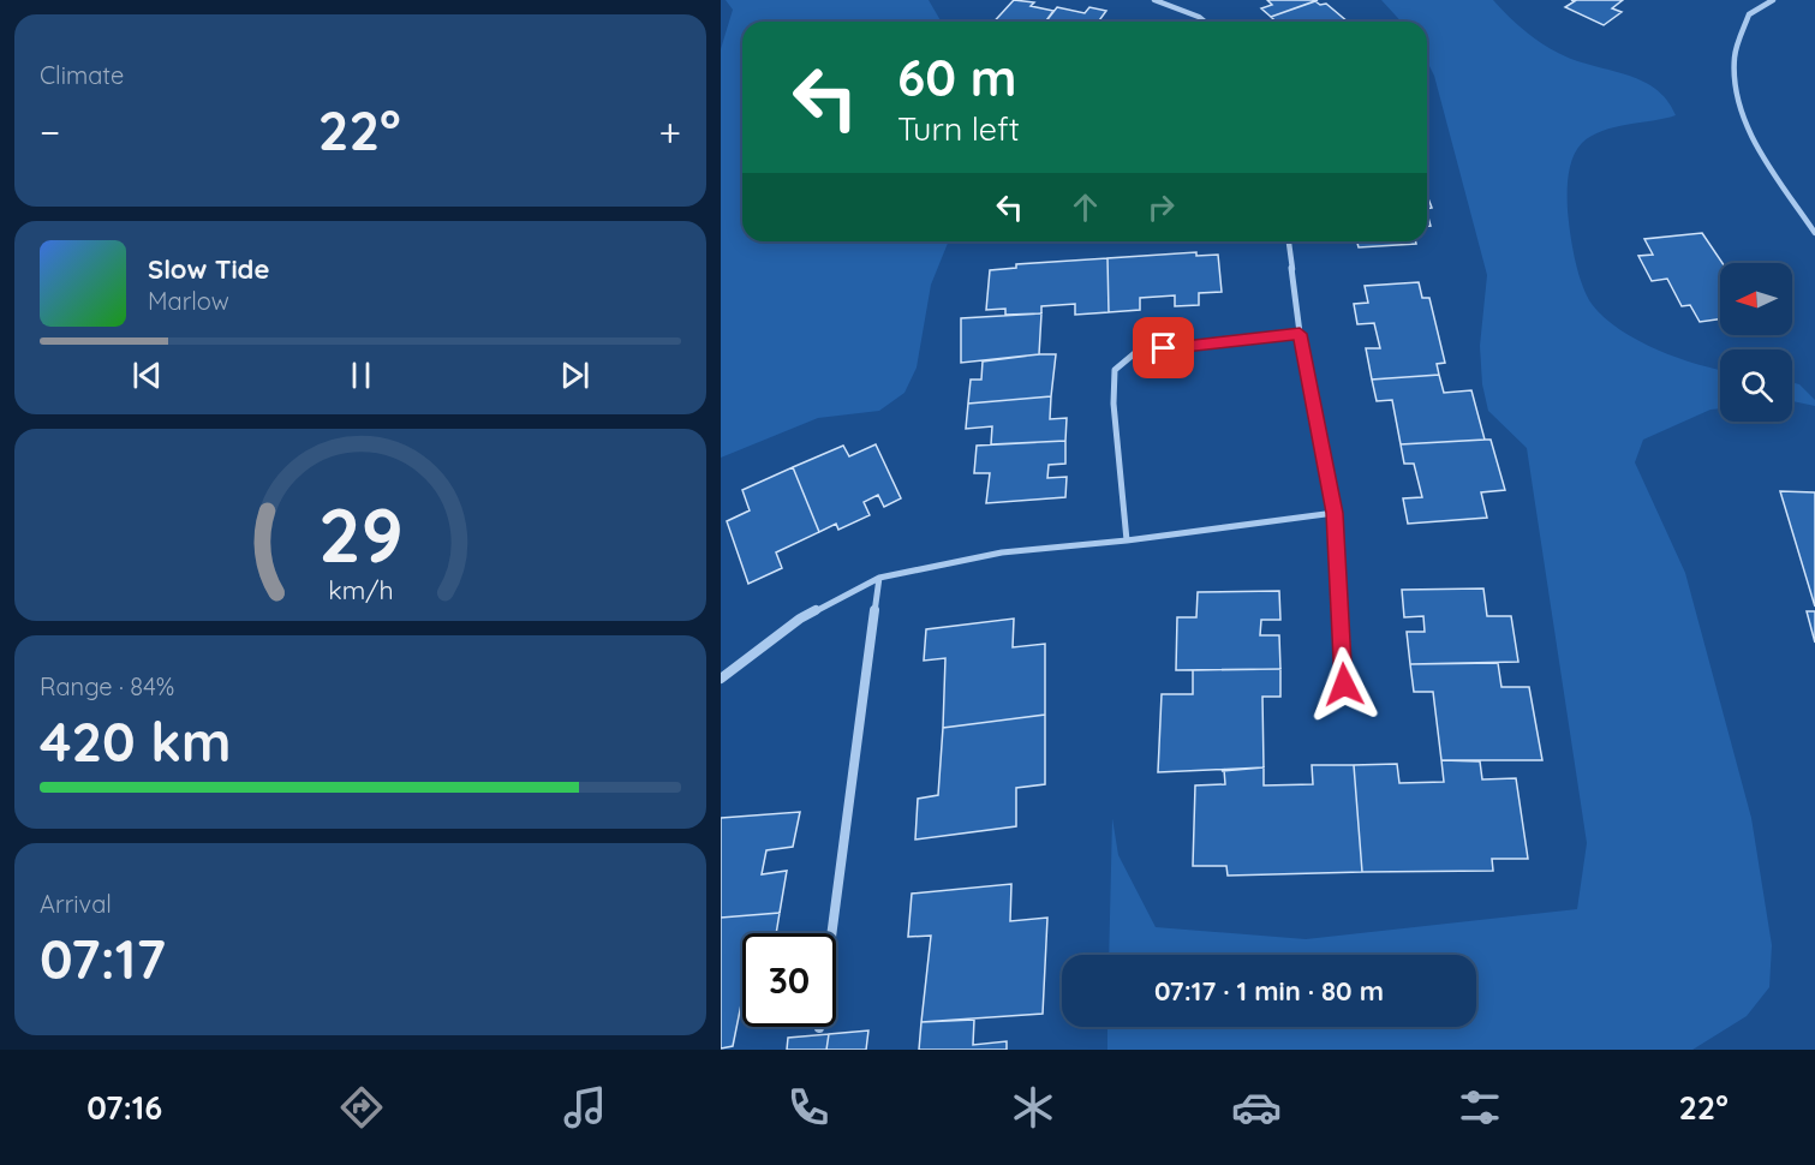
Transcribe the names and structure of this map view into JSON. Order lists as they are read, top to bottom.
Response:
{
  "north": "left",
  "page": {
    "tile": [
      "Climate",
      ["Range · 84%", "420 km"],
      ["Arrival", "07:17"]
    ],
    "turn": ["60 m", "Turn left"],
    "heat": ["−", "22°", "+"],
    "song": ["Slow Tide", "Marlow"],
    "limit": "30",
    "trip": "07:17 · 1 min · 80 m",
    "tabs": ["07:16", "22°"],
    "gauge": ["29", "km/h"]
  }
}
